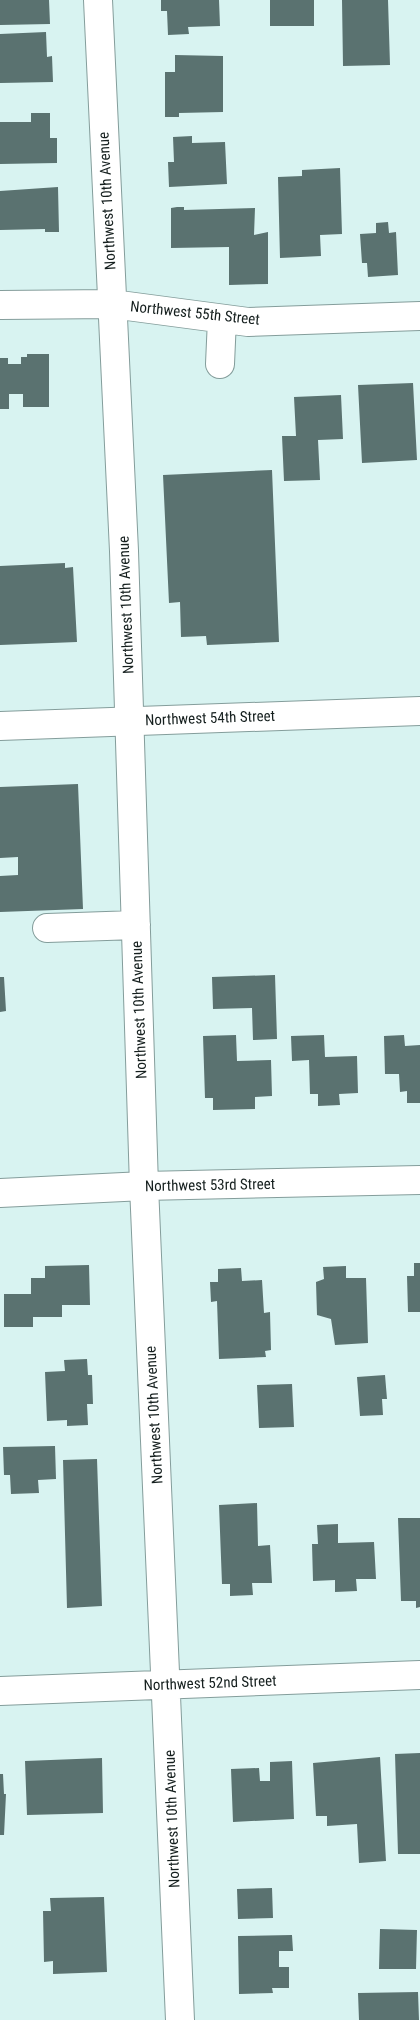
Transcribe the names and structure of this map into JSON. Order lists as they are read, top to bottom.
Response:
{
  "streets": {
    "street": [
      "Northwest 10th Avenue",
      "Northwest 55th Street",
      "Northwest 54th Street",
      "Northwest 53rd Street",
      "Northwest 52nd Street"
    ]
  },
  "crossings": [
    ["Northwest 10th Avenue", "Northwest 55th Street"],
    ["Northwest 10th Avenue", "Northwest 54th Street"],
    ["Northwest 10th Avenue", "Northwest 53rd Street"],
    ["Northwest 10th Avenue", "Northwest 52nd Street"]
  ]
}
